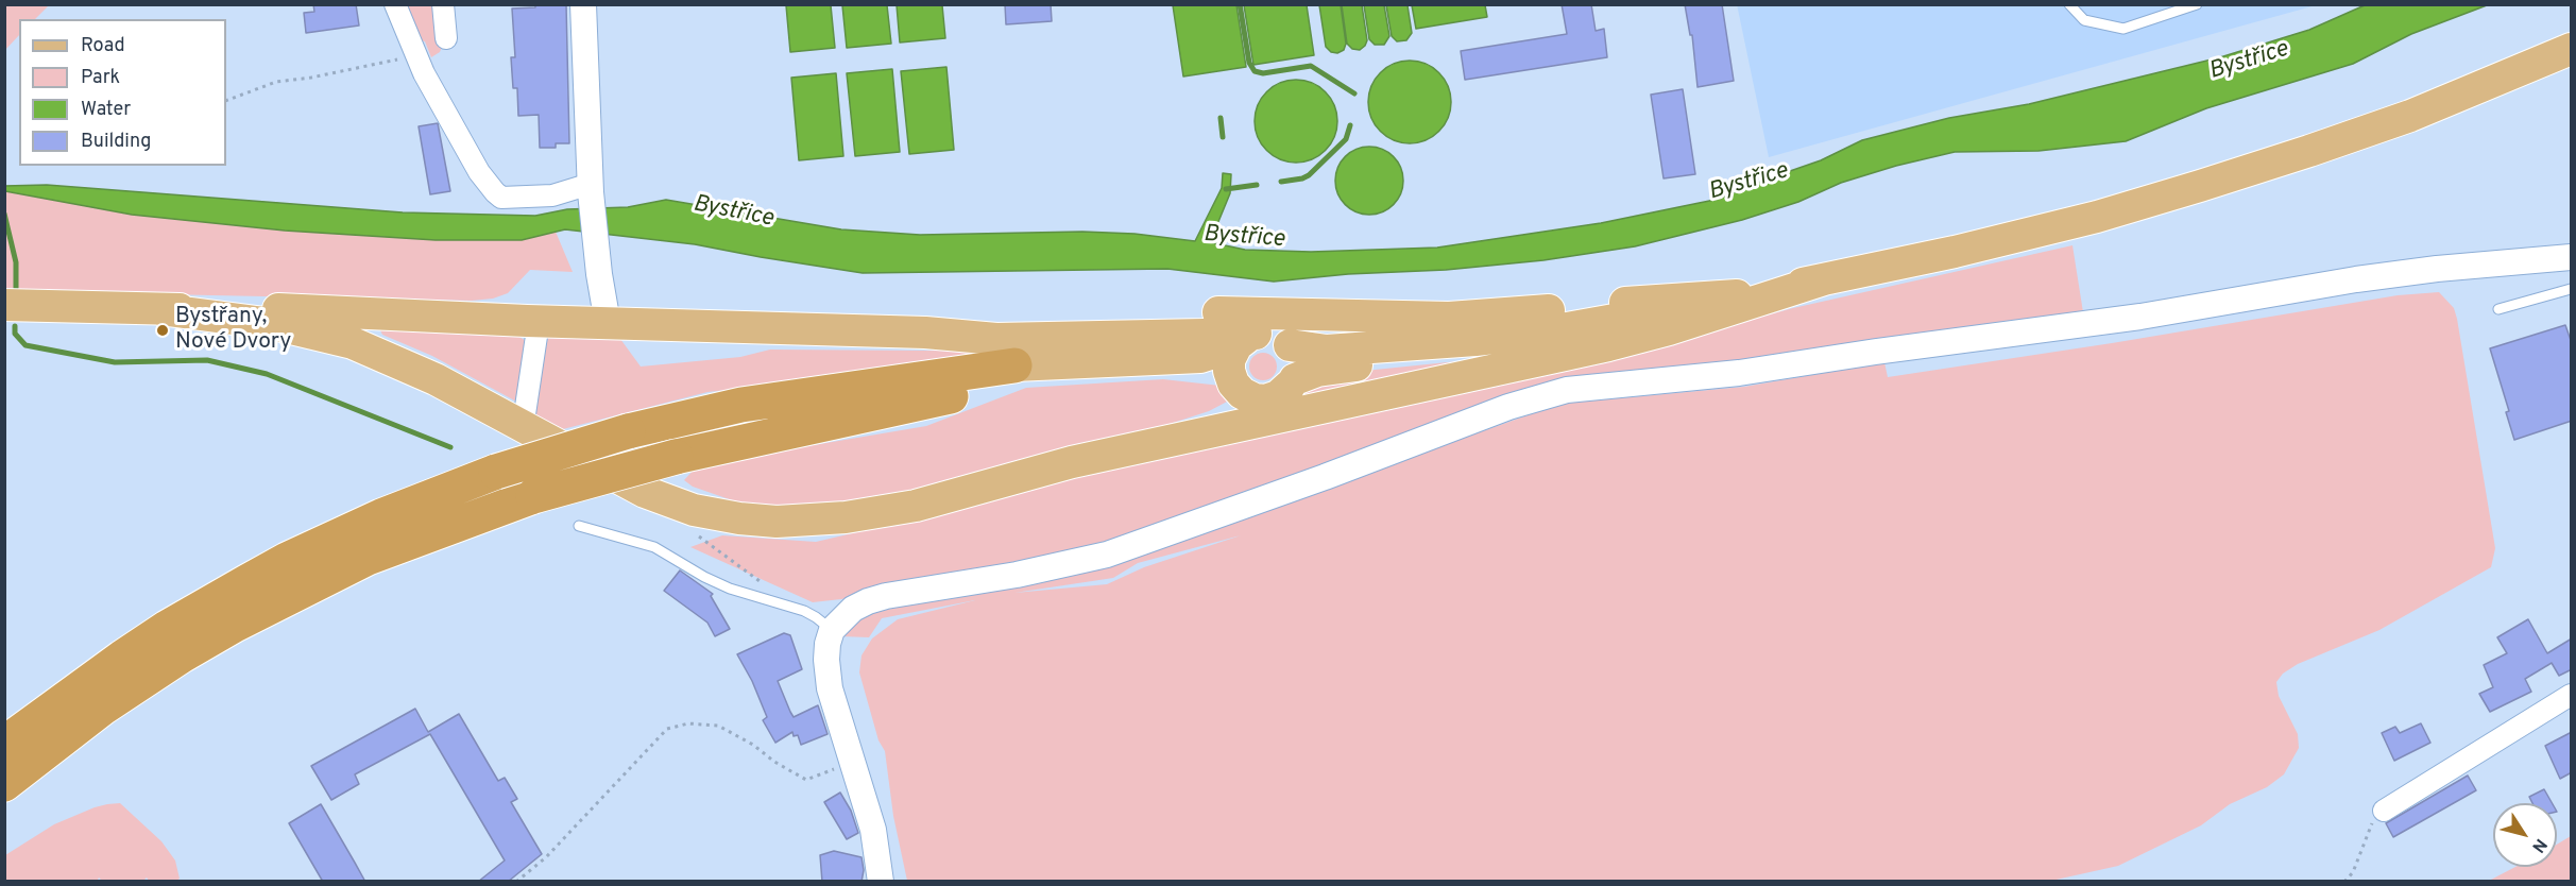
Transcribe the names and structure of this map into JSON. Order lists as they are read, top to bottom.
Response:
{
  "water": ["Bystřice"],
  "places": ["Bystřany, Nové Dvory"],
  "legend": [
    "Road",
    "Park",
    "Water",
    "Building"
  ],
  "north": "bottom right"
}
